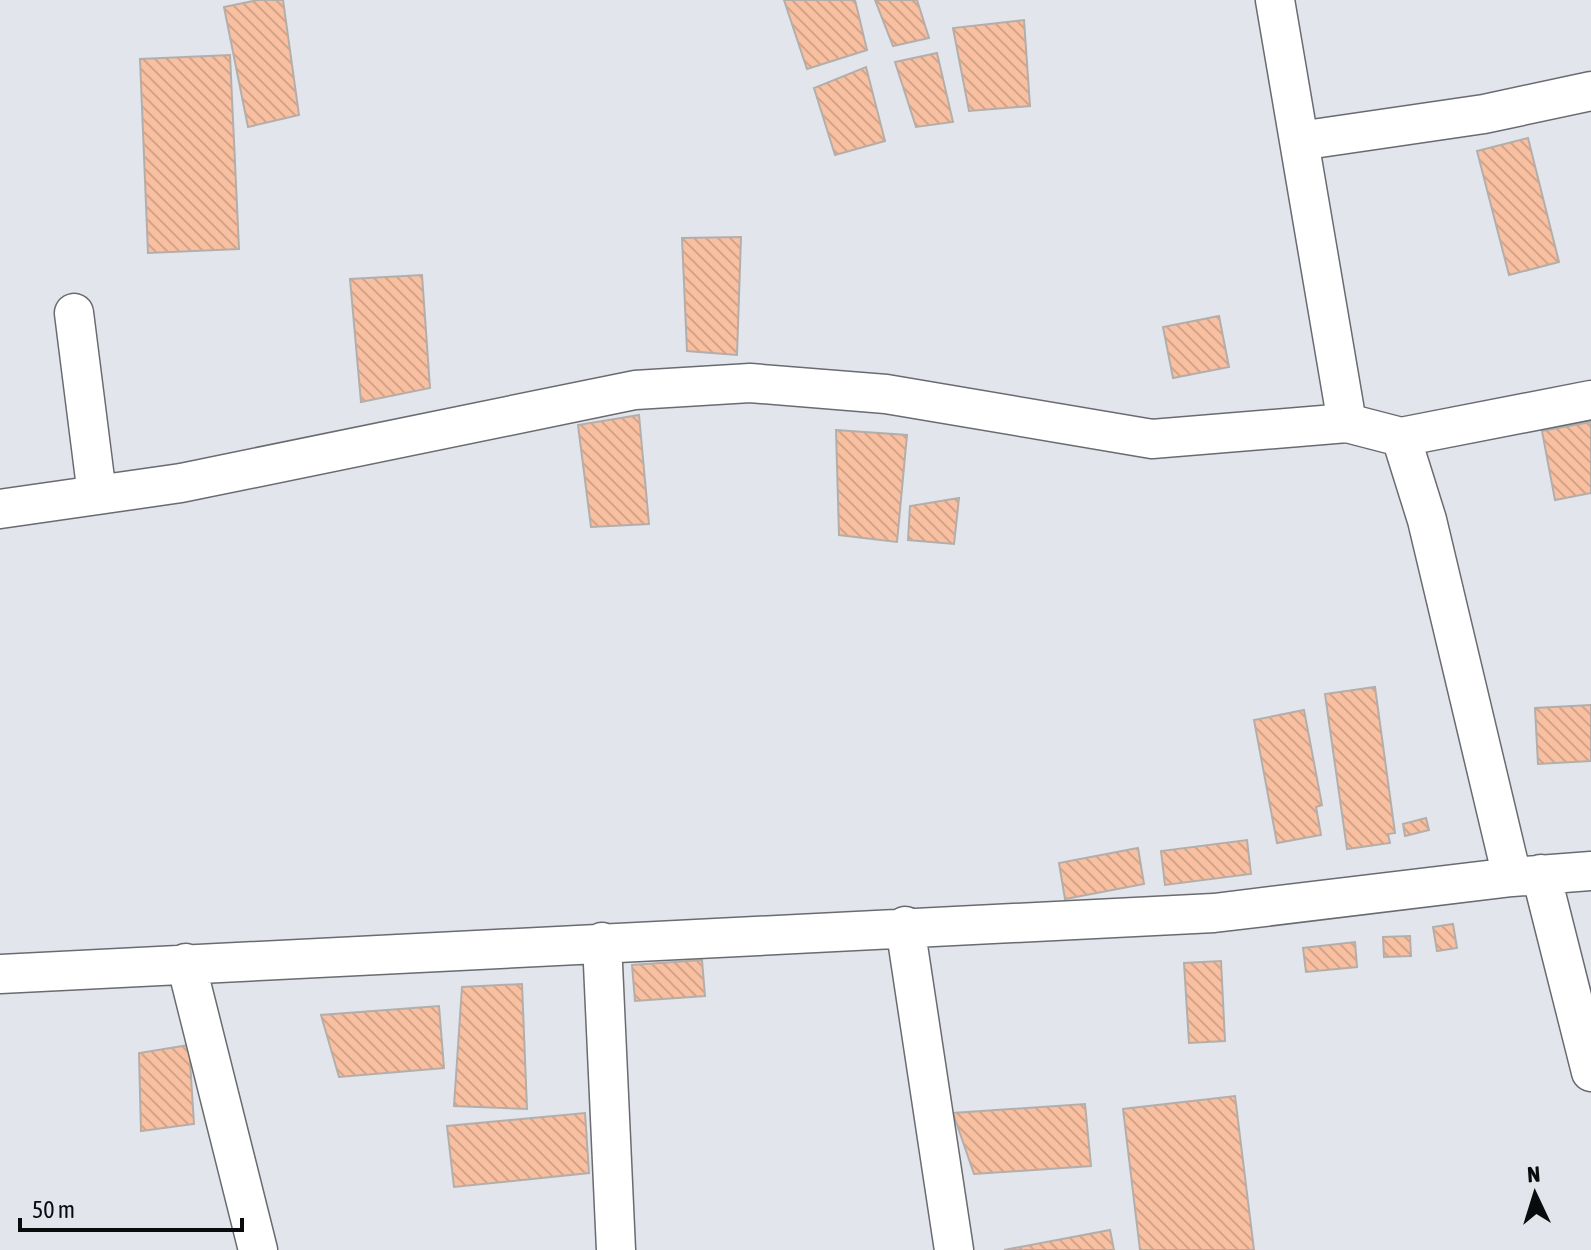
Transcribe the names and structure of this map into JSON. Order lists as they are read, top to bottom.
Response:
{
  "scale_bar": "50 m",
  "north": "top"
}
